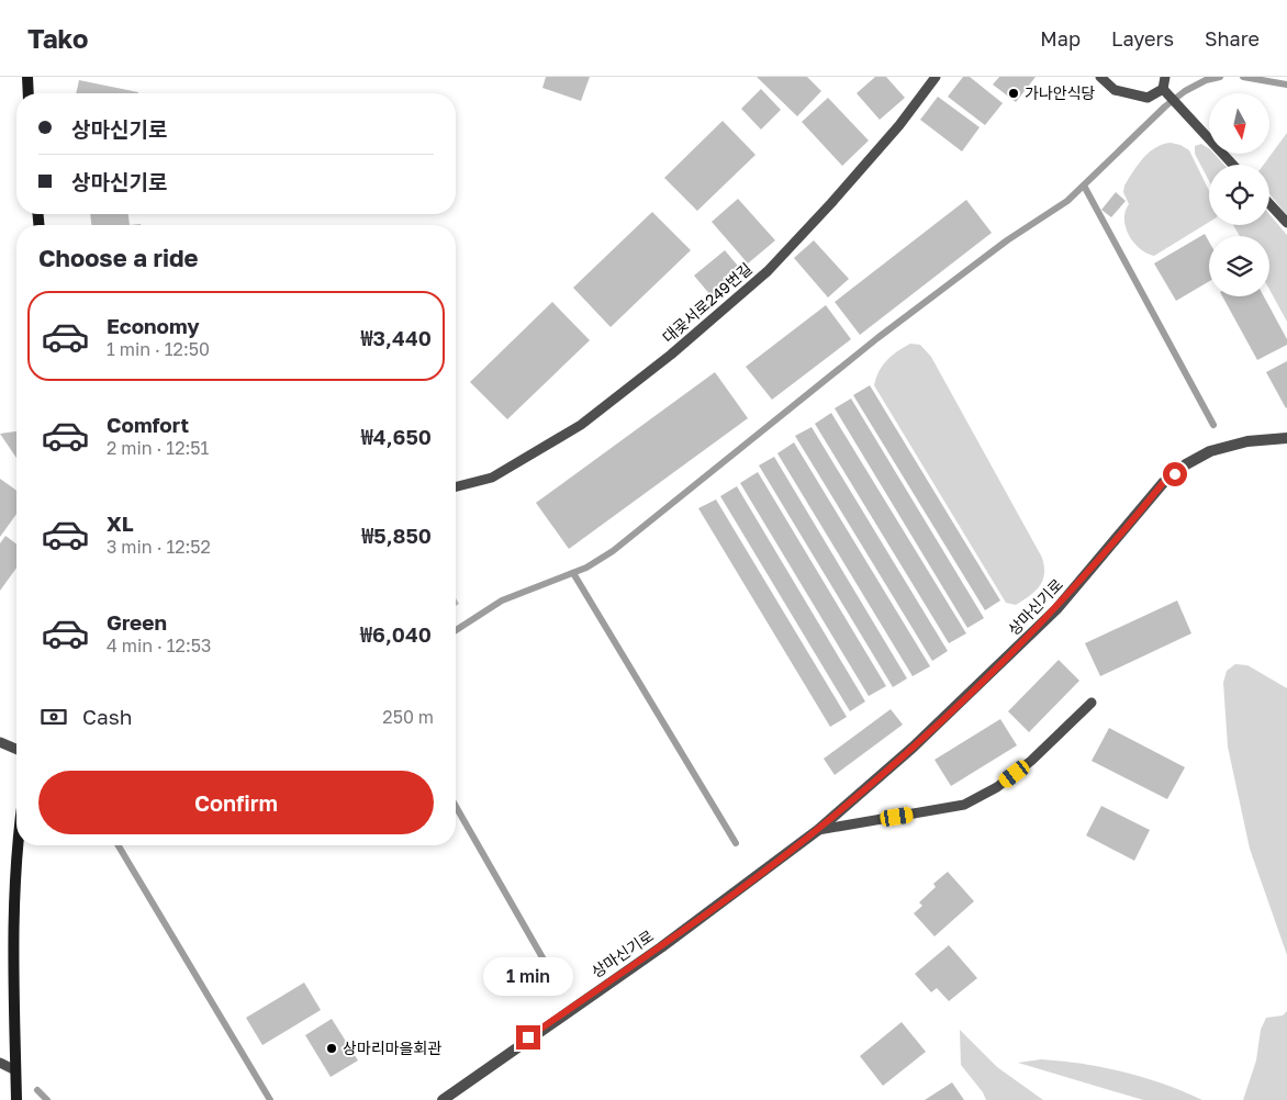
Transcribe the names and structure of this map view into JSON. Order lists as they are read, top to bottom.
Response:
{
  "streets": {
    "street": ["상마신기로"],
    "lane": ["대곶서로249번길"]
  },
  "places": ["가나안식당", "상마리마을회관"],
  "north": "bottom",
  "page": {
    "header": "Tako",
    "nav": ["Map", "Layers", "Share"],
    "banner": ["상마신기로", "상마신기로"],
    "heading": "Choose a ride",
    "list": [
      {
        "name": "Economy",
        "note": "1 min · 12:50",
        "value": "₩3,440"
      },
      {
        "name": "Comfort",
        "note": "2 min · 12:51",
        "value": "₩4,650"
      },
      {
        "name": "XL",
        "note": "3 min · 12:52",
        "value": "₩5,850"
      },
      {
        "name": "Green",
        "note": "4 min · 12:53",
        "value": "₩6,040"
      }
    ],
    "pay": ["Cash", "250 m"],
    "buttons": "Confirm",
    "bubble": "1 min"
  }
}
